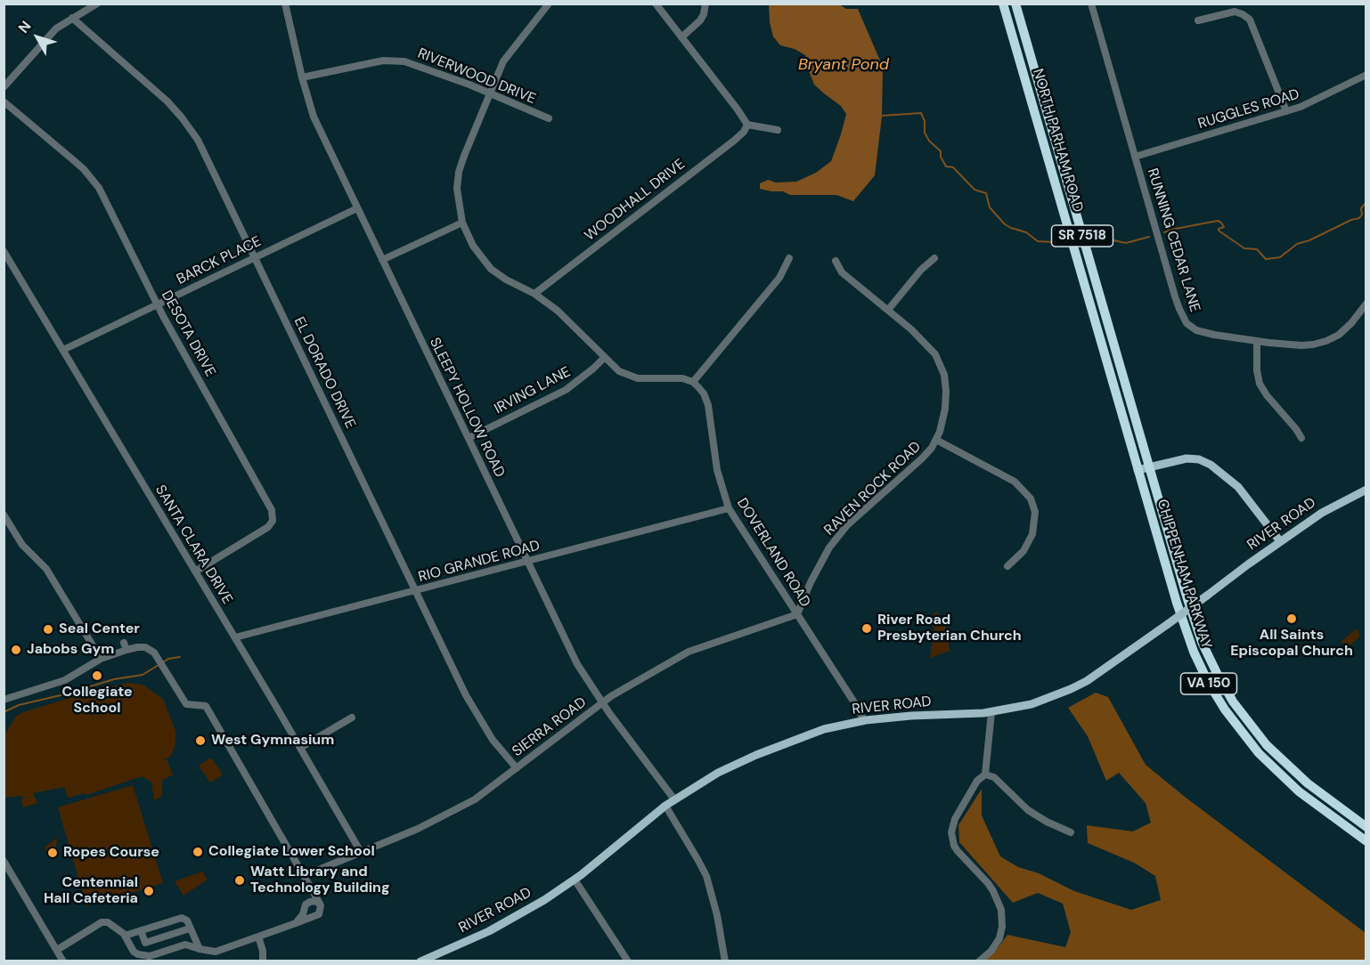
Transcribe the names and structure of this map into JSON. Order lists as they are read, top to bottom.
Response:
{
  "streets": {
    "highway": [
      "NORTH PARHAM ROAD",
      "SR 7518",
      "CHIPPENHAM PARKWAY",
      "VA 150"
    ],
    "main road": ["RIVER ROAD"],
    "street": [
      "RIVERWOOD DRIVE",
      "RUGGLES ROAD",
      "WOODHALL DRIVE",
      "RUNNING CEDAR LANE",
      "BARCK PLACE",
      "DESOTA DRIVE",
      "EL DORADO DRIVE",
      "IRVING LANE",
      "SLEEPY HOLLOW ROAD",
      "RAVEN ROCK ROAD",
      "SANTA CLARA DRIVE",
      "DOVERLAND ROAD",
      "RIO GRANDE ROAD",
      "SIERRA ROAD"
    ]
  },
  "crossings": [
    ["RIVERWOOD DRIVE", "SLEEPY HOLLOW ROAD"],
    ["RUGGLES ROAD", "RUNNING CEDAR LANE"],
    ["NORTH PARHAM ROAD", "CHIPPENHAM PARKWAY"],
    ["BARCK PLACE", "DESOTA DRIVE"],
    ["BARCK PLACE", "EL DORADO DRIVE"],
    ["BARCK PLACE", "SLEEPY HOLLOW ROAD"],
    ["BARCK PLACE", "SANTA CLARA DRIVE"],
    ["DESOTA DRIVE", "SANTA CLARA DRIVE"],
    ["EL DORADO DRIVE", "RIO GRANDE ROAD"],
    ["EL DORADO DRIVE", "SIERRA ROAD"],
    ["IRVING LANE", "SLEEPY HOLLOW ROAD"],
    ["SLEEPY HOLLOW ROAD", "RIVER ROAD"],
    ["SLEEPY HOLLOW ROAD", "RIO GRANDE ROAD"],
    ["SLEEPY HOLLOW ROAD", "SIERRA ROAD"],
    ["RAVEN ROCK ROAD", "DOVERLAND ROAD"],
    ["RAVEN ROCK ROAD", "SIERRA ROAD"],
    ["RIVER ROAD", "DOVERLAND ROAD"],
    ["SANTA CLARA DRIVE", "RIO GRANDE ROAD"],
    ["SANTA CLARA DRIVE", "SIERRA ROAD"],
    ["DOVERLAND ROAD", "RIO GRANDE ROAD"],
    ["DOVERLAND ROAD", "SIERRA ROAD"]
  ],
  "water": ["Bryant Pond"],
  "places": [
    "All Saints Episcopal Church",
    "River Road Presbyterian Church",
    "Seal Center",
    "Jabobs Gym",
    "Collegiate School",
    "West Gymnasium",
    "Collegiate Lower School",
    "Ropes Course",
    "Watt Library and Technology Building",
    "Centennial Hall Cafeteria"
  ],
  "north": "top left"
}
